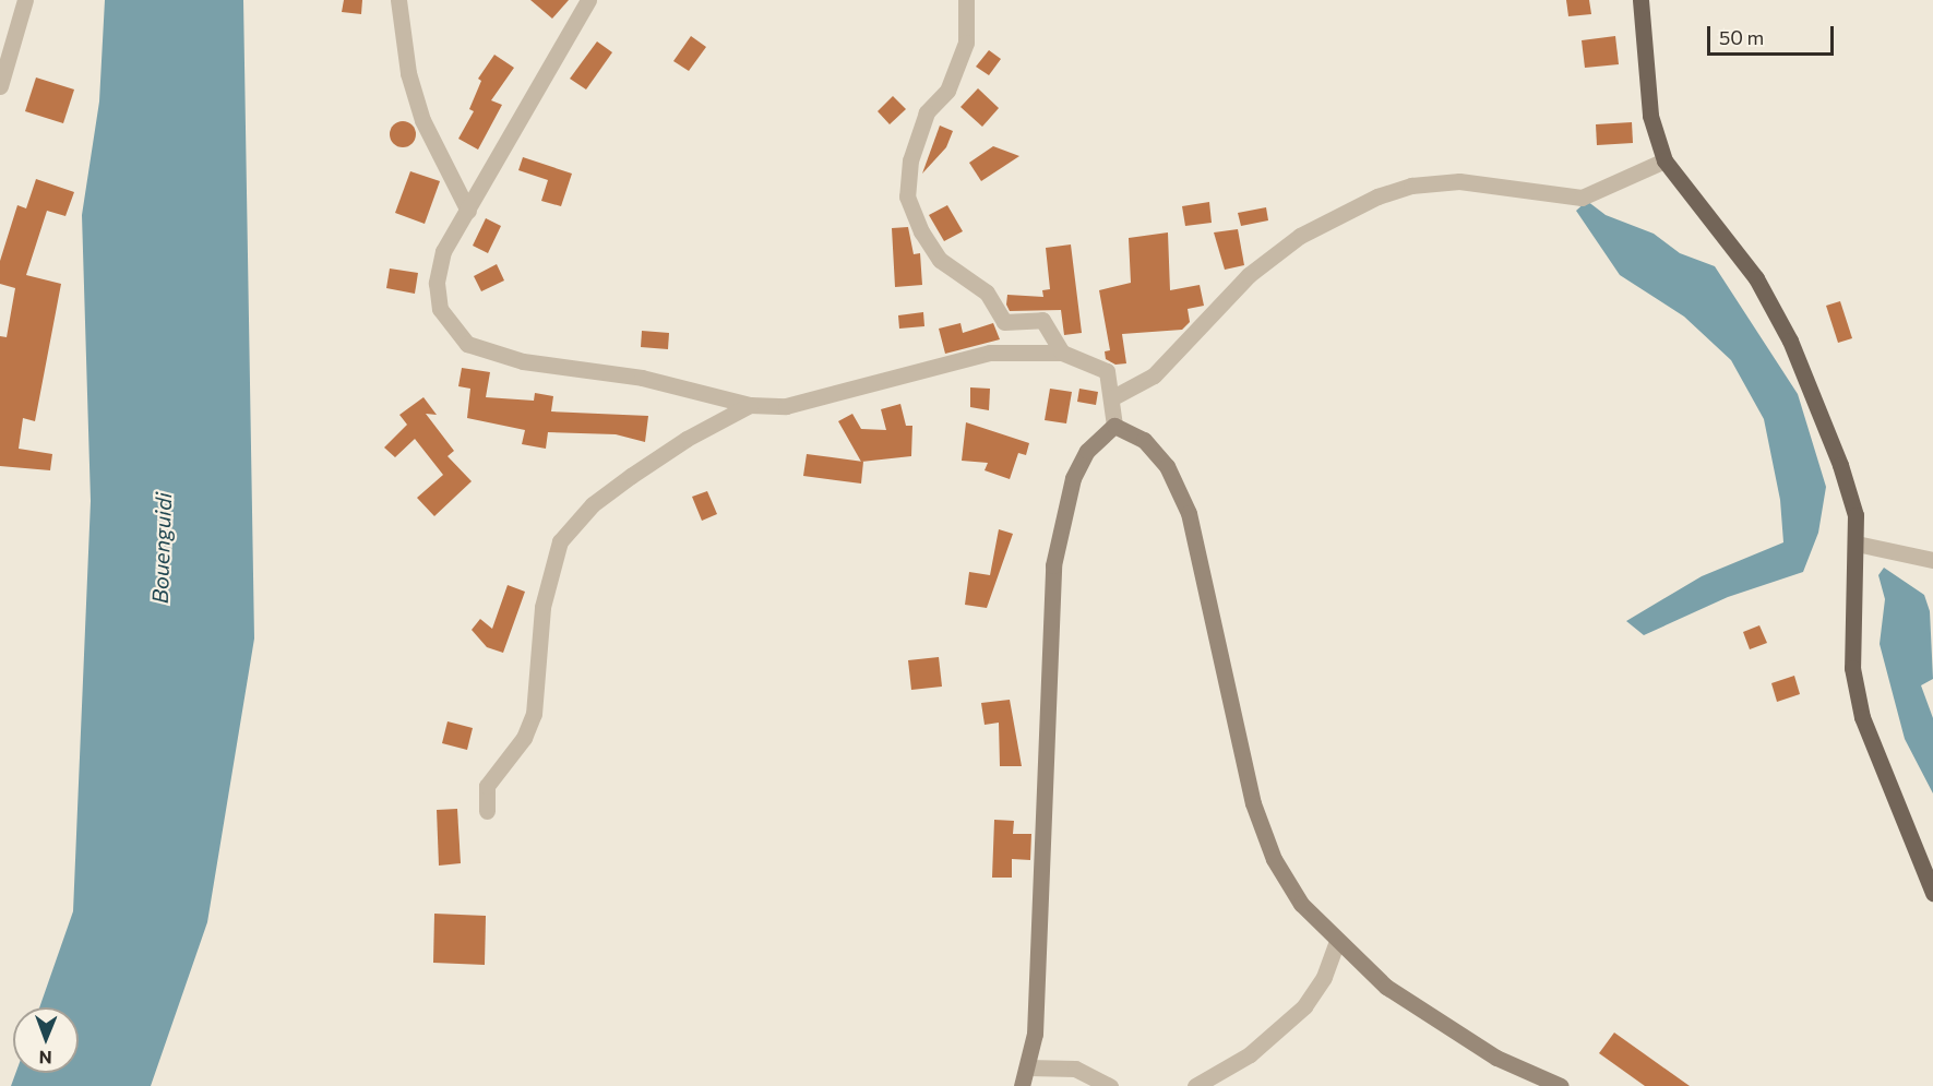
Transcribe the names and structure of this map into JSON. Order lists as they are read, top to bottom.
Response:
{
  "water": ["Bouenguidi"],
  "scale_bar": "50 m",
  "north": "bottom"
}
